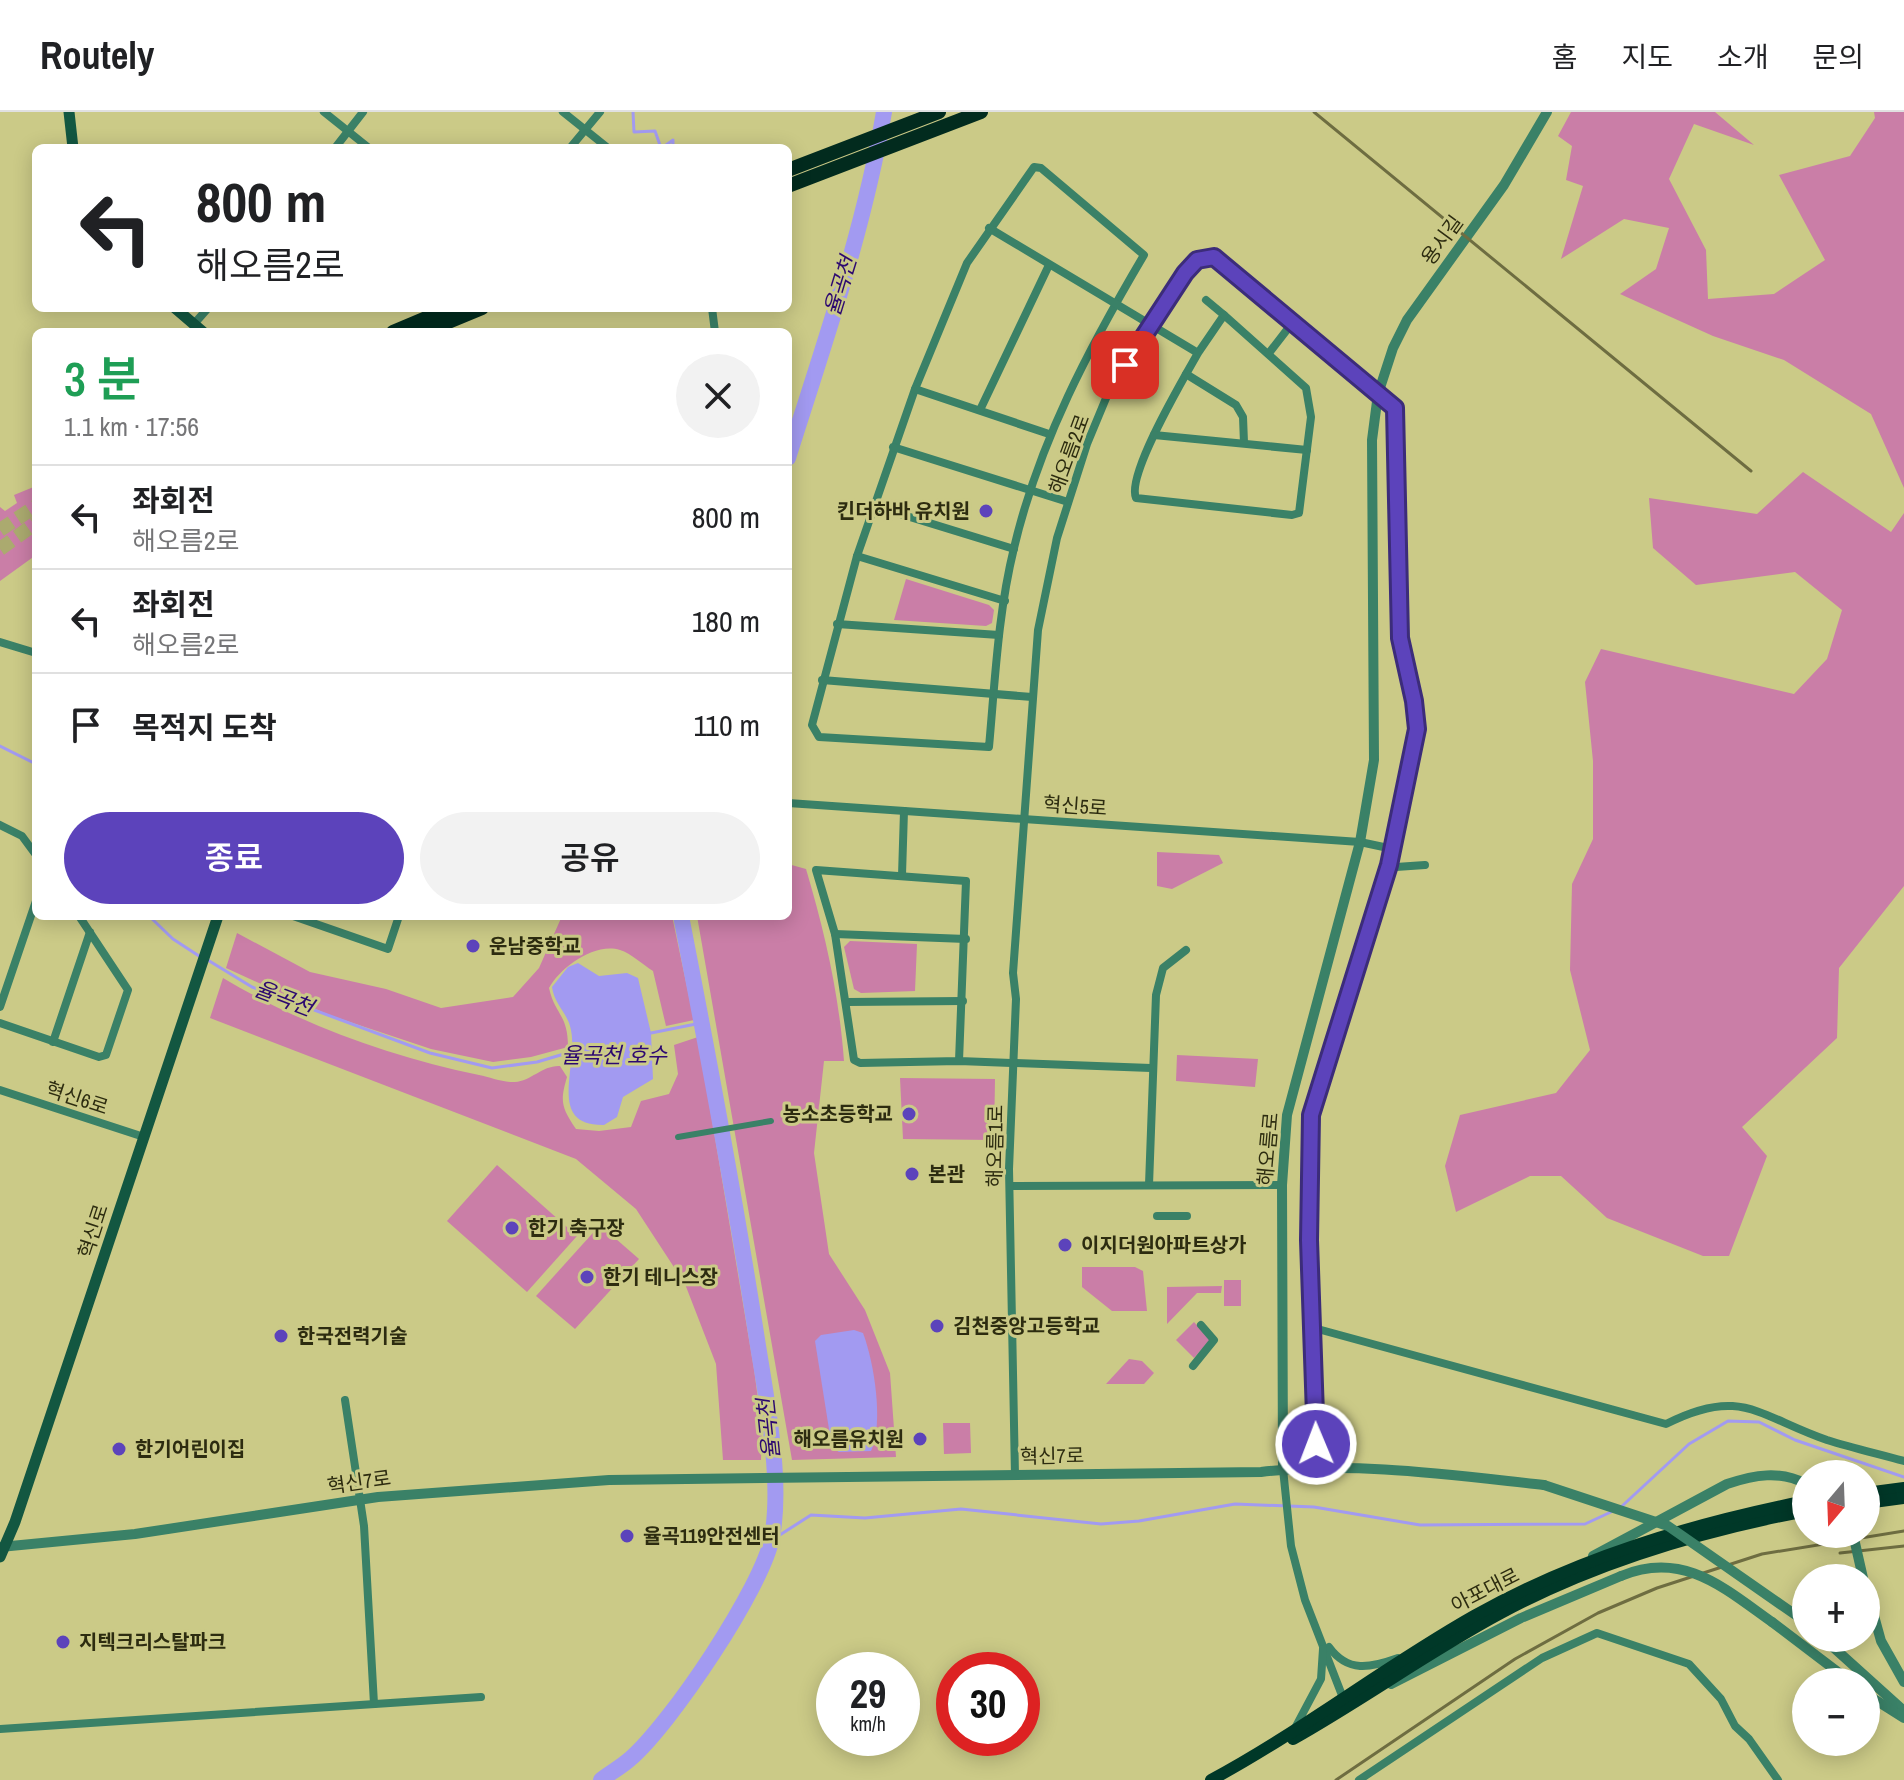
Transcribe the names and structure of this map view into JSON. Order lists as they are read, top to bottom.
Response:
{
  "streets": {
    "main road": ["혁신로", "아포대로"],
    "street": [
      "용시길",
      "해오름2로",
      "혁신5로",
      "혁신6로",
      "해오름1로",
      "해오름로",
      "혁신7로"
    ]
  },
  "crossings": [
    ["용시길", "해오름2로"],
    ["용시길", "혁신5로"],
    ["용시길", "해오름로"],
    ["해오름2로", "혁신5로"],
    ["해오름2로", "해오름1로"],
    ["혁신5로", "해오름1로"],
    ["혁신5로", "해오름로"],
    ["혁신6로", "혁신로"],
    ["해오름1로", "혁신7로"],
    ["해오름로", "혁신7로"],
    ["혁신로", "혁신7로"]
  ],
  "water": ["율곡천", "율곡천 호수"],
  "places": [
    "킨더하바 유치원",
    "운남중학교",
    "농소초등학교",
    "본관",
    "한기 축구장",
    "이지더원아파트상가",
    "한기 테니스장",
    "김천중앙고등학교",
    "한국전력기술",
    "해오름유치원",
    "한기어린이집",
    "율곡119안전센터",
    "지텍크리스탈파크"
  ],
  "north": "bottom",
  "page": {
    "header": "Routely",
    "nav": [
      "홈",
      "지도",
      "소개",
      "문의"
    ],
    "turn": ["800 m", "해오름2로"],
    "heading": ["3 분", "1.1 km · 17:56"],
    "list": [
      {
        "name": "좌회전",
        "note": "해오름2로",
        "value": "800 m"
      },
      {
        "name": "좌회전",
        "note": "해오름2로",
        "value": "180 m"
      },
      {
        "name": "목적지 도착",
        "value": "110 m"
      }
    ],
    "buttons": ["종료", "공유"],
    "map_buttons": ["+", "−"],
    "speed": "29 km/h",
    "limit": "30"
  }
}
